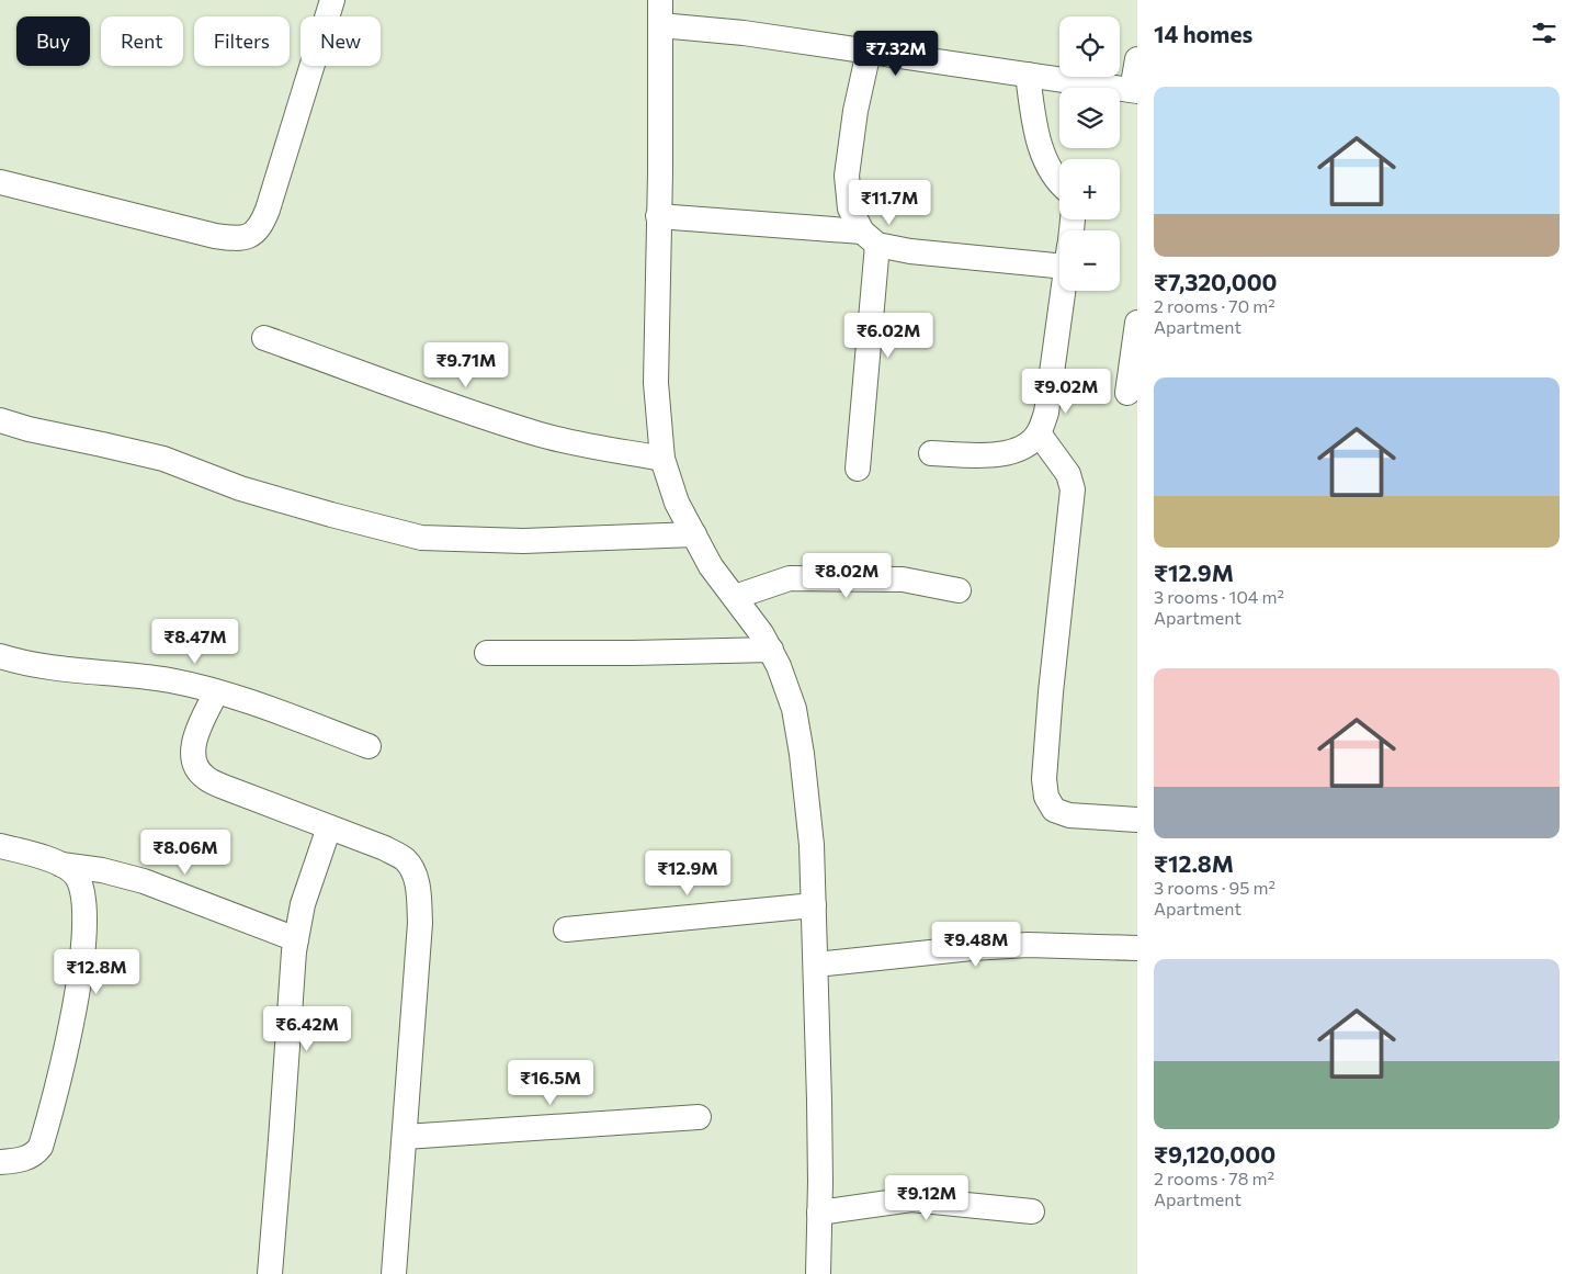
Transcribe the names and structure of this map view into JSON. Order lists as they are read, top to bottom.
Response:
{
  "page": {
    "heading": "14 homes",
    "map_buttons": ["+", "−"],
    "chip": [
      "Buy",
      "Rent",
      "Filters",
      "New"
    ],
    "price": [
      "₹7.32M",
      "₹11.7M",
      "₹6.02M",
      "₹9.71M",
      "₹9.02M",
      "₹8.02M",
      "₹8.47M",
      "₹8.06M",
      "₹12.9M",
      "₹9.48M",
      "₹12.8M",
      "₹6.42M",
      "₹16.5M",
      "₹9.12M"
    ],
    "list": [
      {
        "name": "₹7,320,000",
        "note": "2 rooms · 70 m² · Apartment"
      },
      {
        "name": "₹12.9M",
        "note": "3 rooms · 104 m² · Apartment"
      },
      {
        "name": "₹12.8M",
        "note": "3 rooms · 95 m² · Apartment"
      },
      {
        "name": "₹9,120,000",
        "note": "2 rooms · 78 m² · Apartment"
      }
    ]
  }
}
